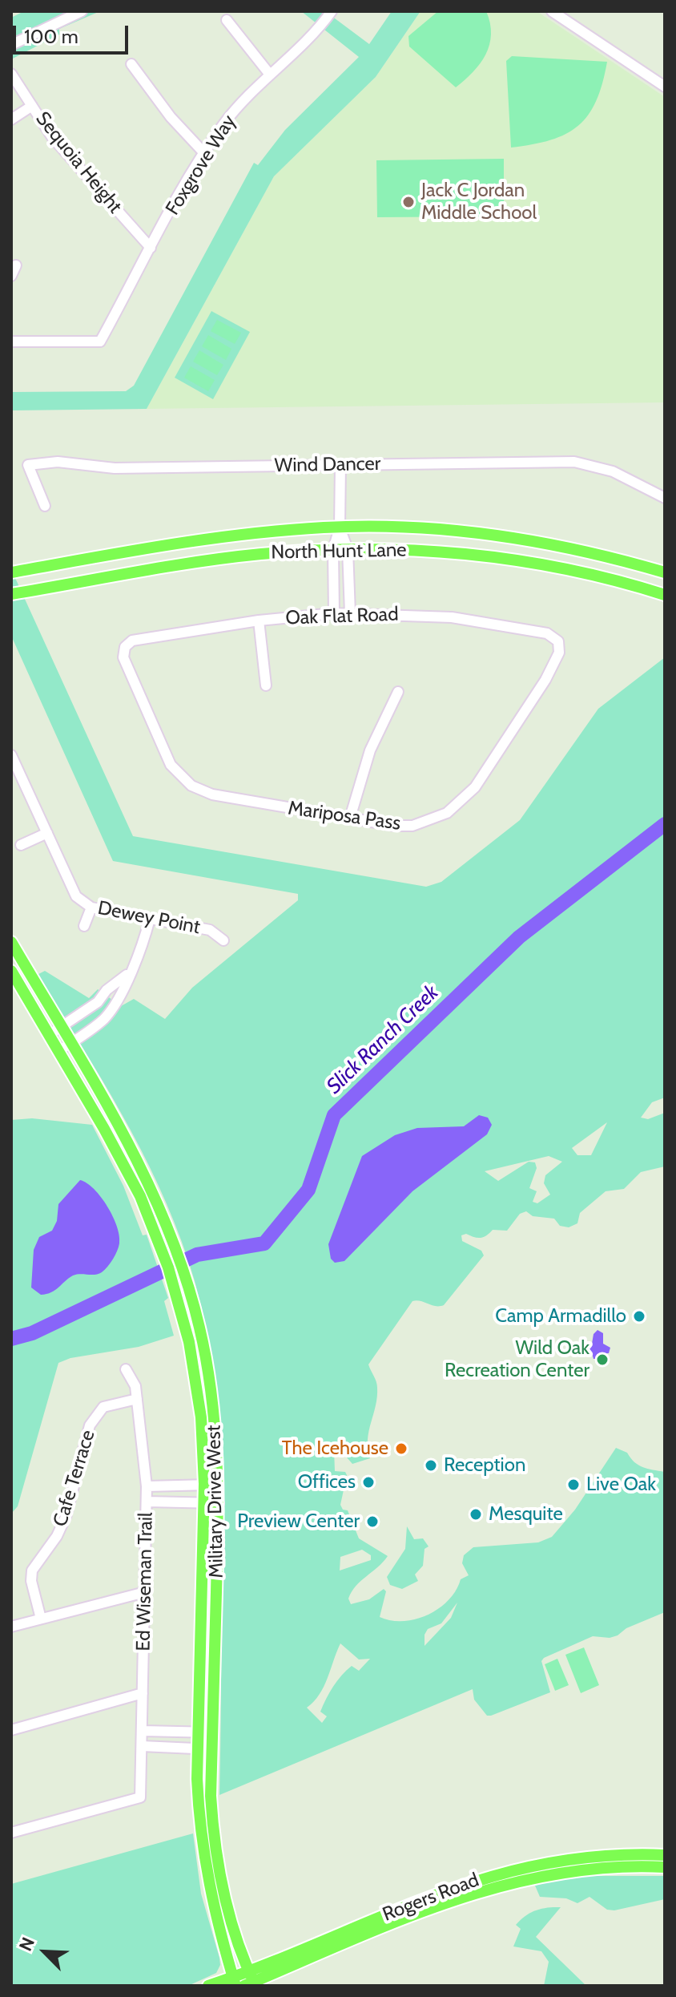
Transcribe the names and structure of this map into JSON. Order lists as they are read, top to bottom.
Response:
{
  "streets": {
    "main road": ["North Hunt Lane", "Military Drive West", "Rogers Road"],
    "street": [
      "Sequoia Height",
      "Foxgrove Way",
      "Wind Dancer",
      "Oak Flat Road",
      "Mariposa Pass",
      "Dewey Point",
      "Cafe Terrace",
      "Ed Wiseman Trail"
    ]
  },
  "crossings": [
    ["Sequoia Height", "Foxgrove Way"],
    ["Oak Flat Road", "Mariposa Pass"],
    ["Cafe Terrace", "Ed Wiseman Trail"],
    ["Military Drive West", "Rogers Road"]
  ],
  "water": ["Slick Ranch Creek"],
  "places": [
    "Jack C Jordan Middle School",
    "Camp Armadillo",
    "Wild Oak Recreation Center",
    "The Icehouse",
    "Reception",
    "Offices",
    "Live Oak",
    "Mesquite",
    "Preview Center"
  ],
  "scale_bar": "100 m",
  "north": "top left"
}
